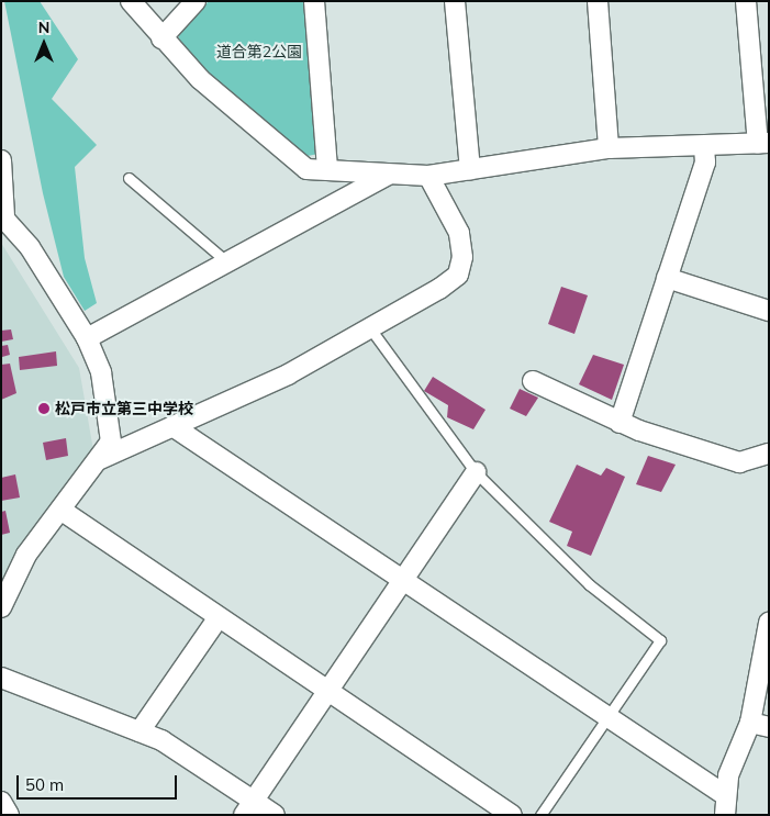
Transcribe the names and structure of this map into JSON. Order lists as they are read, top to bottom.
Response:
{
  "parks": ["道合第2公園"],
  "places": ["松戸市立第三中学校"],
  "scale_bar": "50 m",
  "north": "top"
}
